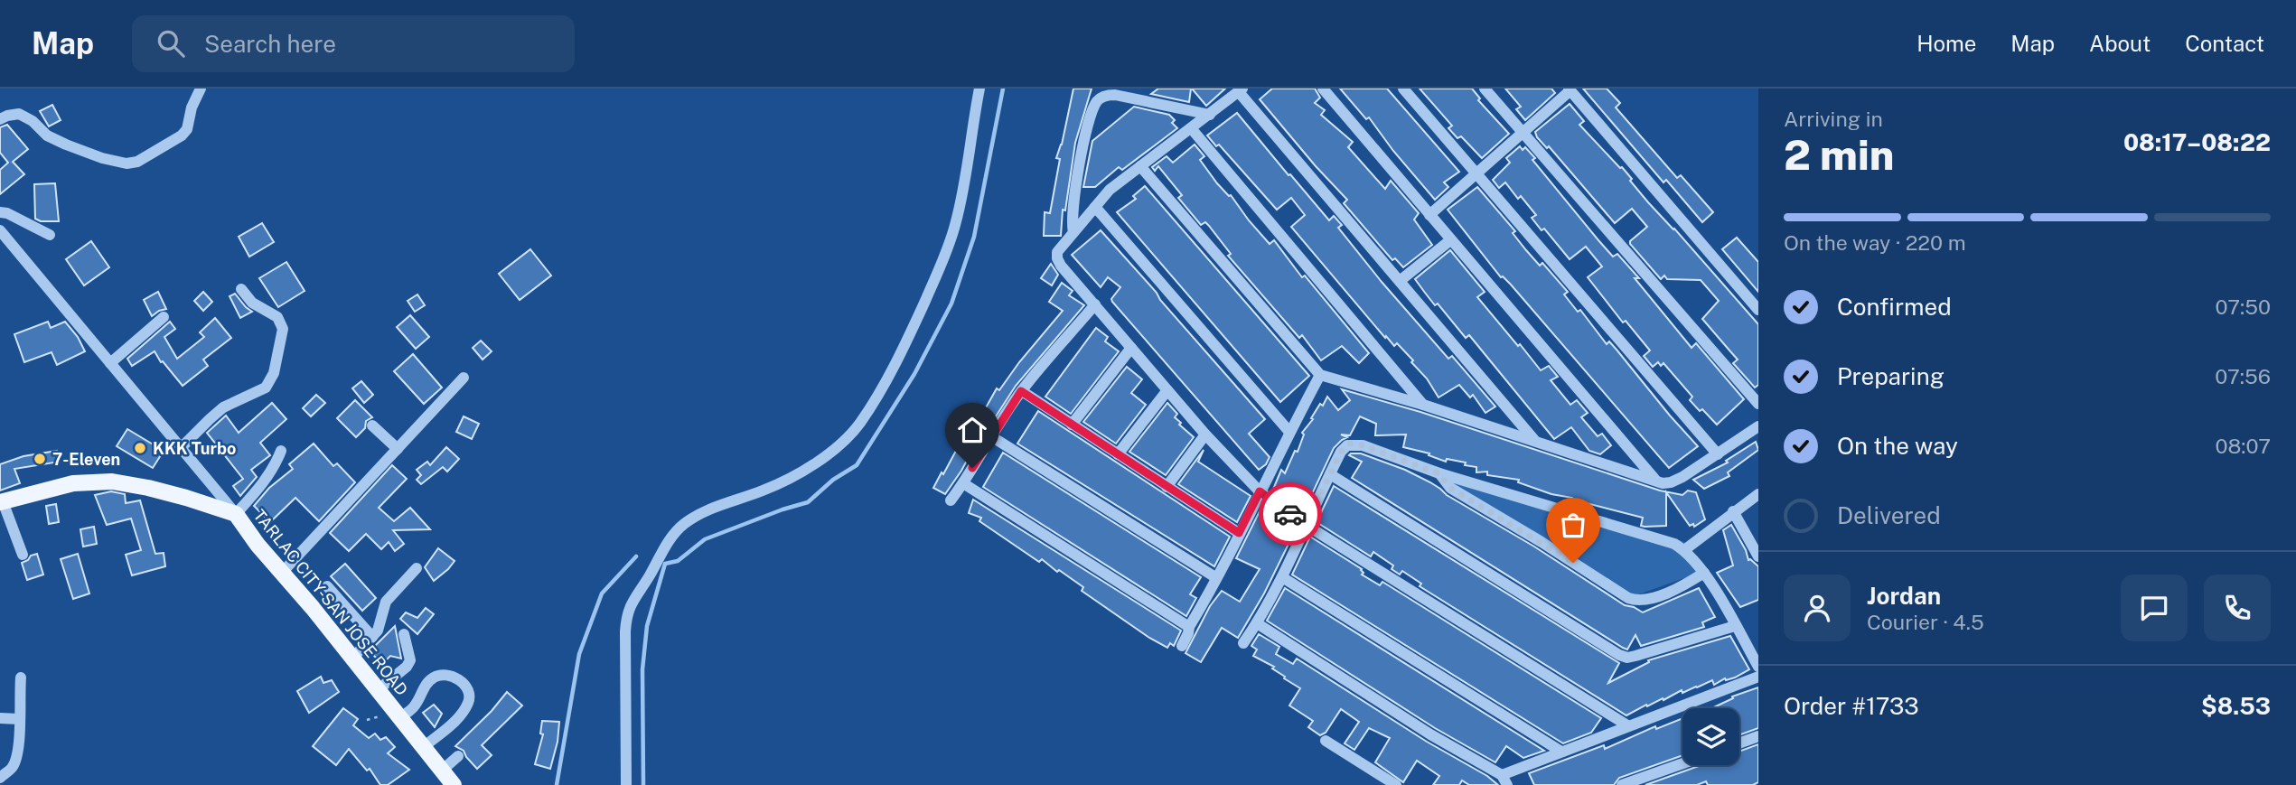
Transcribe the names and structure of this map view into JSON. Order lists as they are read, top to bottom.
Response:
{
  "streets": {
    "main road": ["TARLAC CITY-SAN JOSE ROAD"]
  },
  "places": ["KKK Turbo", "7-Eleven"],
  "page": {
    "header": "Map",
    "search": "Search here",
    "nav": [
      "Home",
      "Map",
      "About",
      "Contact"
    ],
    "heading": ["2 min", "Arriving in", "08:17–08:22"],
    "panel": [
      "Jordan",
      "Courier · 4.5",
      "Order #1733",
      "$8.53"
    ],
    "bar": "On the way · 220 m",
    "list": [
      ["Confirmed", "07:50"],
      ["Preparing", "07:56"],
      ["On the way", "08:07"],
      "Delivered"
    ]
  }
}
